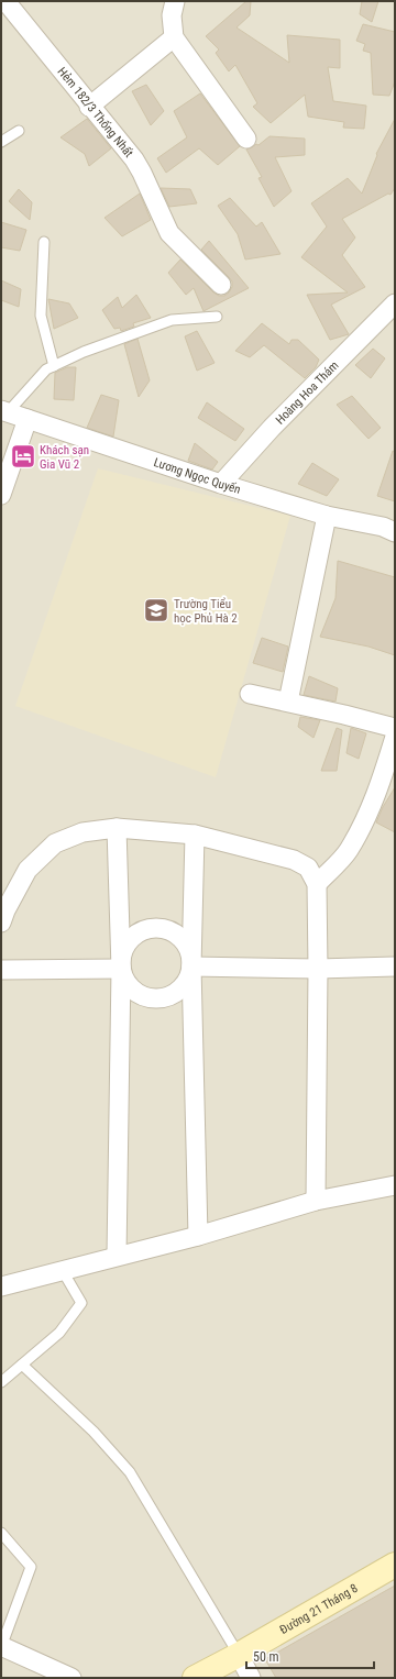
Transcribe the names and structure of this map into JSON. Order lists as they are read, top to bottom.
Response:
{
  "streets": {
    "main road": ["Đường 21 Tháng 8"],
    "street": ["Hẻm 182/3 Thống Nhất", "Hoàng Hoa Thám", "Lương Ngọc Quyến"]
  },
  "crossings": [
    ["Hoàng Hoa Thám", "Lương Ngọc Quyến"]
  ],
  "places": {
    "hotel": ["Khách sạn Gia Vũ 2"],
    "school or university": ["Trường Tiểu học Phủ Hà 2"]
  },
  "scale_bar": "50 m"
}
